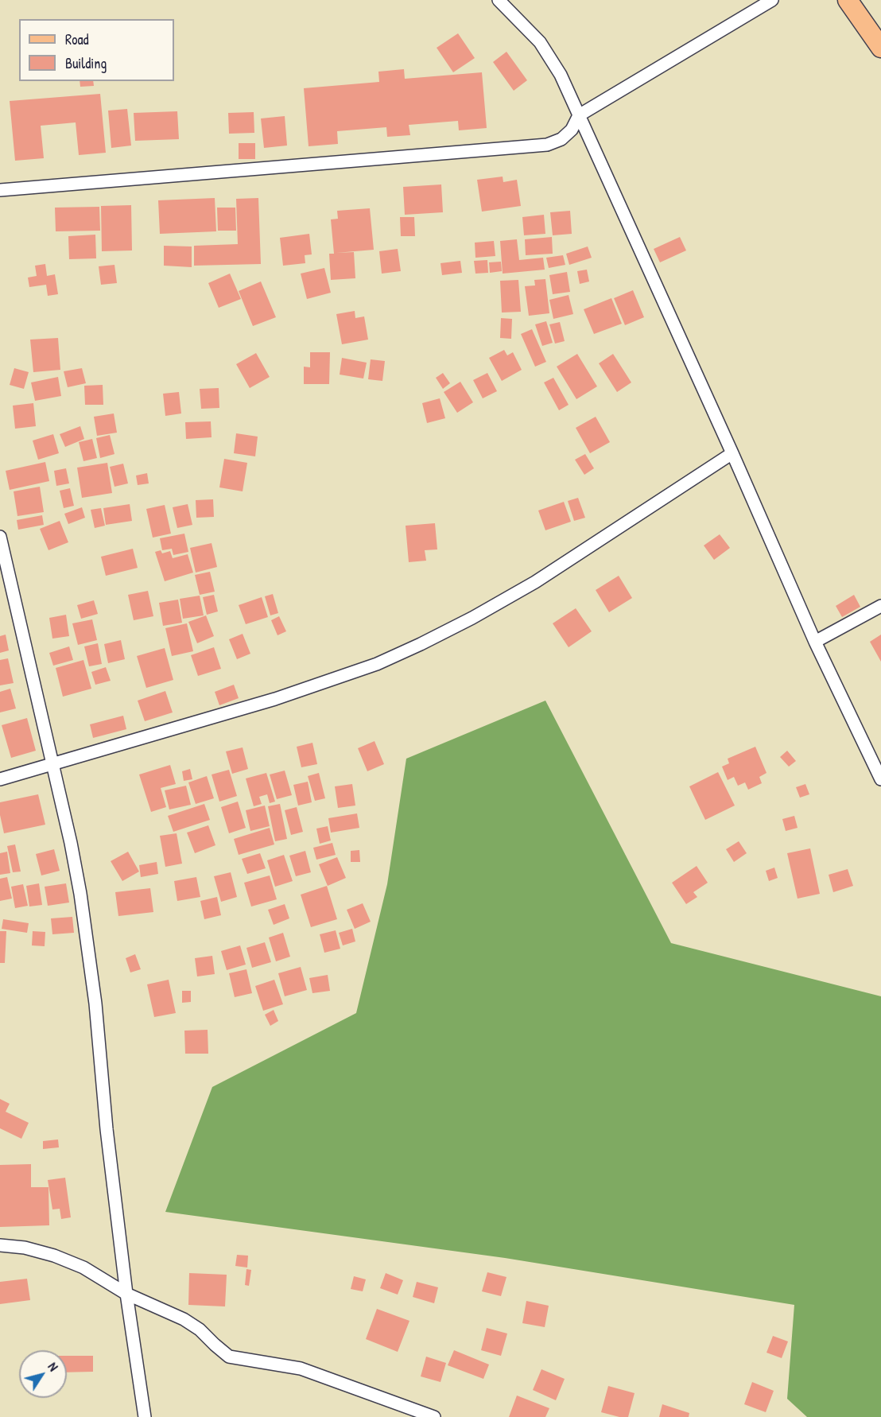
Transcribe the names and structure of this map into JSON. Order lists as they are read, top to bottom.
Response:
{
  "legend": ["Road", "Building"],
  "north": "top right"
}
